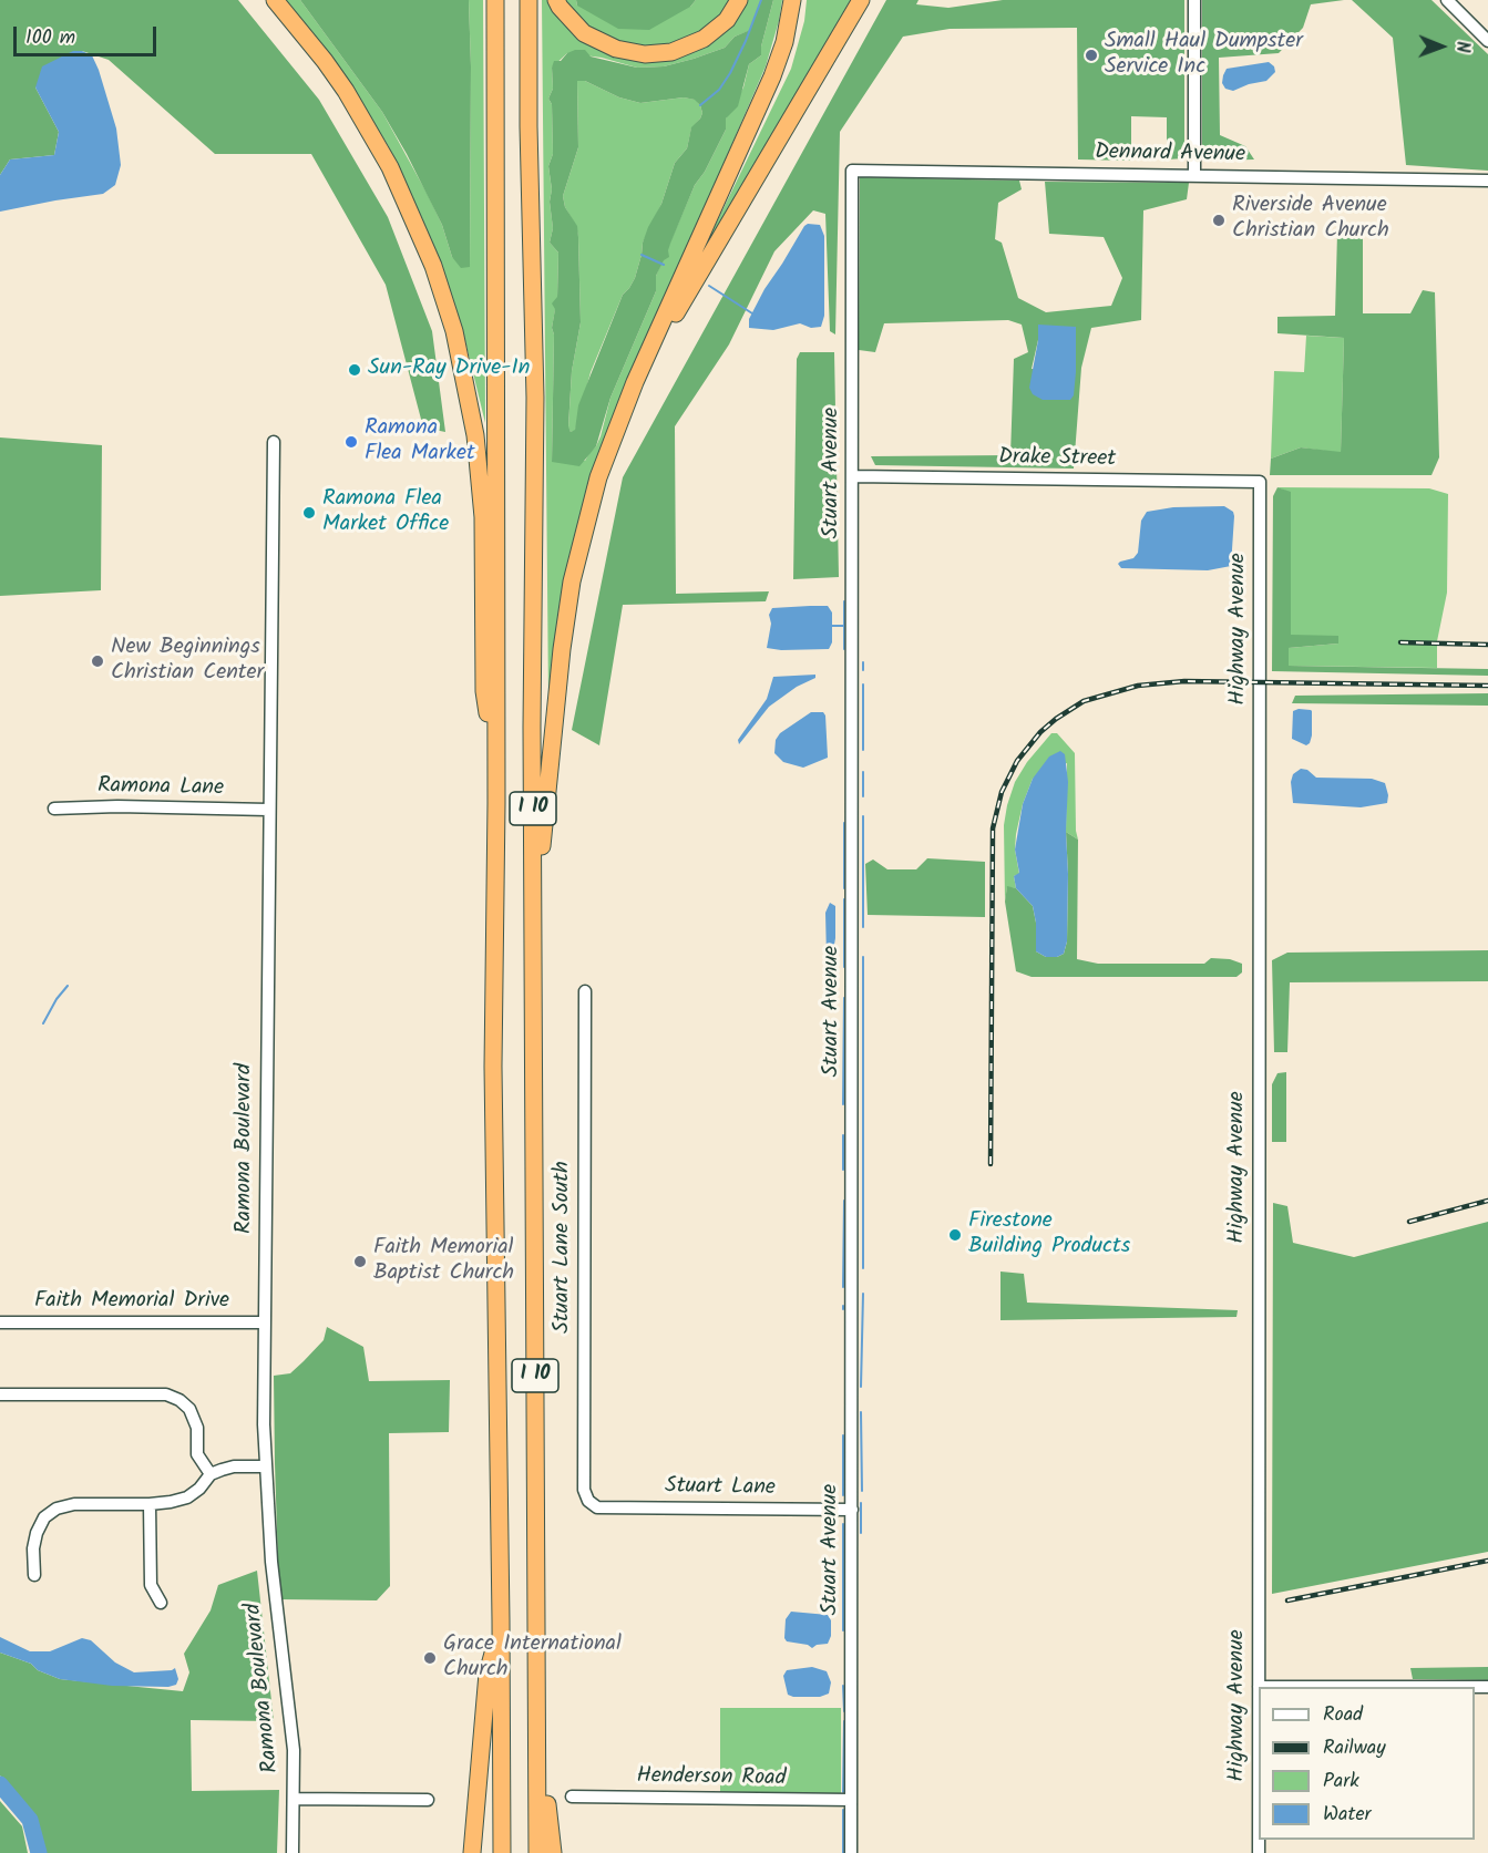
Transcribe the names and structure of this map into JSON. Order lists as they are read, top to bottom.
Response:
{
  "streets": {
    "highway": ["I 10"],
    "street": [
      "Dennard Avenue",
      "Drake Street",
      "Stuart Avenue",
      "Highway Avenue",
      "Ramona Lane",
      "Ramona Boulevard",
      "Stuart Lane South",
      "Faith Memorial Drive",
      "Stuart Lane",
      "Henderson Road"
    ]
  },
  "crossings": [
    ["Dennard Avenue", "Stuart Avenue"],
    ["Drake Street", "Stuart Avenue"],
    ["Drake Street", "Highway Avenue"],
    ["Stuart Avenue", "Stuart Lane"],
    ["Stuart Avenue", "Henderson Road"],
    ["Ramona Lane", "Ramona Boulevard"],
    ["Ramona Boulevard", "Faith Memorial Drive"],
    ["Stuart Lane South", "Stuart Lane"]
  ],
  "places": [
    "Small Haul Dumpster Service Inc",
    "Riverside Avenue Christian Church",
    "Sun-Ray Drive-In",
    "Ramona Flea Market",
    "Ramona Flea Market Office",
    "New Beginnings Christian Center",
    "Firestone Building Products",
    "Faith Memorial Baptist Church",
    "Grace International Church"
  ],
  "legend": [
    "Road",
    "Railway",
    "Park",
    "Water"
  ],
  "scale_bar": "100 m",
  "north": "right"
}
